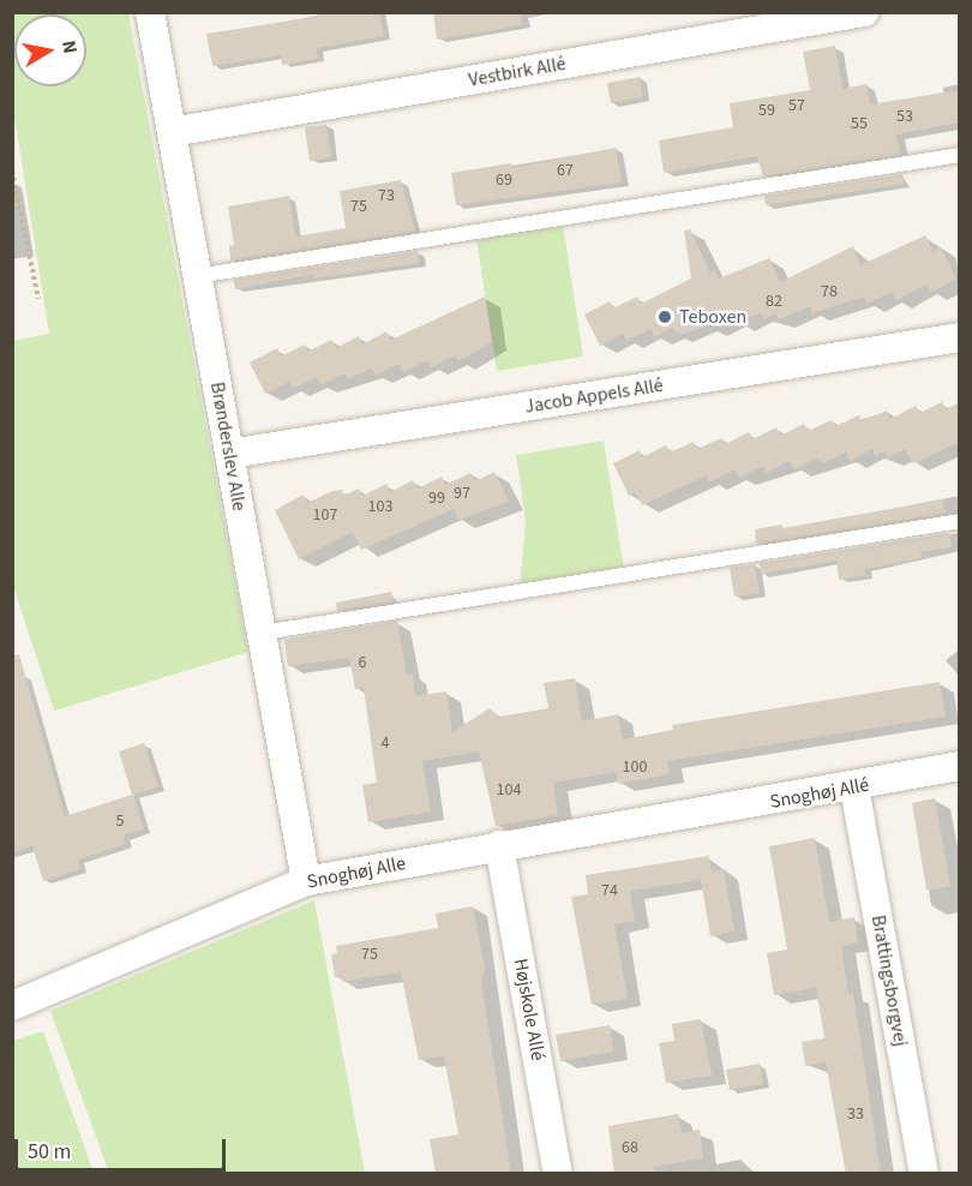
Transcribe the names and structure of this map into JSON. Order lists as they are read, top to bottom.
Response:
{
  "streets": {
    "street": [
      "Vestbirk Allé",
      "Jacob Appels Allé",
      "Brønderslev Alle",
      "Snoghøj Allé",
      "Snoghøj Alle",
      "Brattingsborgvej",
      "Højskole Allé"
    ]
  },
  "crossings": [
    ["Vestbirk Allé", "Brønderslev Alle"],
    ["Jacob Appels Allé", "Brønderslev Alle"],
    ["Brønderslev Alle", "Snoghøj Alle"],
    ["Snoghøj Allé", "Snoghøj Alle"],
    ["Snoghøj Allé", "Brattingsborgvej"],
    ["Snoghøj Alle", "Højskole Allé"]
  ],
  "places": ["Teboxen"],
  "house_numbers": [
    "57",
    "59",
    "53",
    "55",
    "67",
    "69",
    "73",
    "75",
    "78",
    "82",
    "97",
    "99",
    "103",
    "107",
    "6",
    "4",
    "100",
    "104",
    "5",
    "74",
    "75",
    "33",
    "68"
  ],
  "scale_bar": "50 m",
  "north": "right"
}
